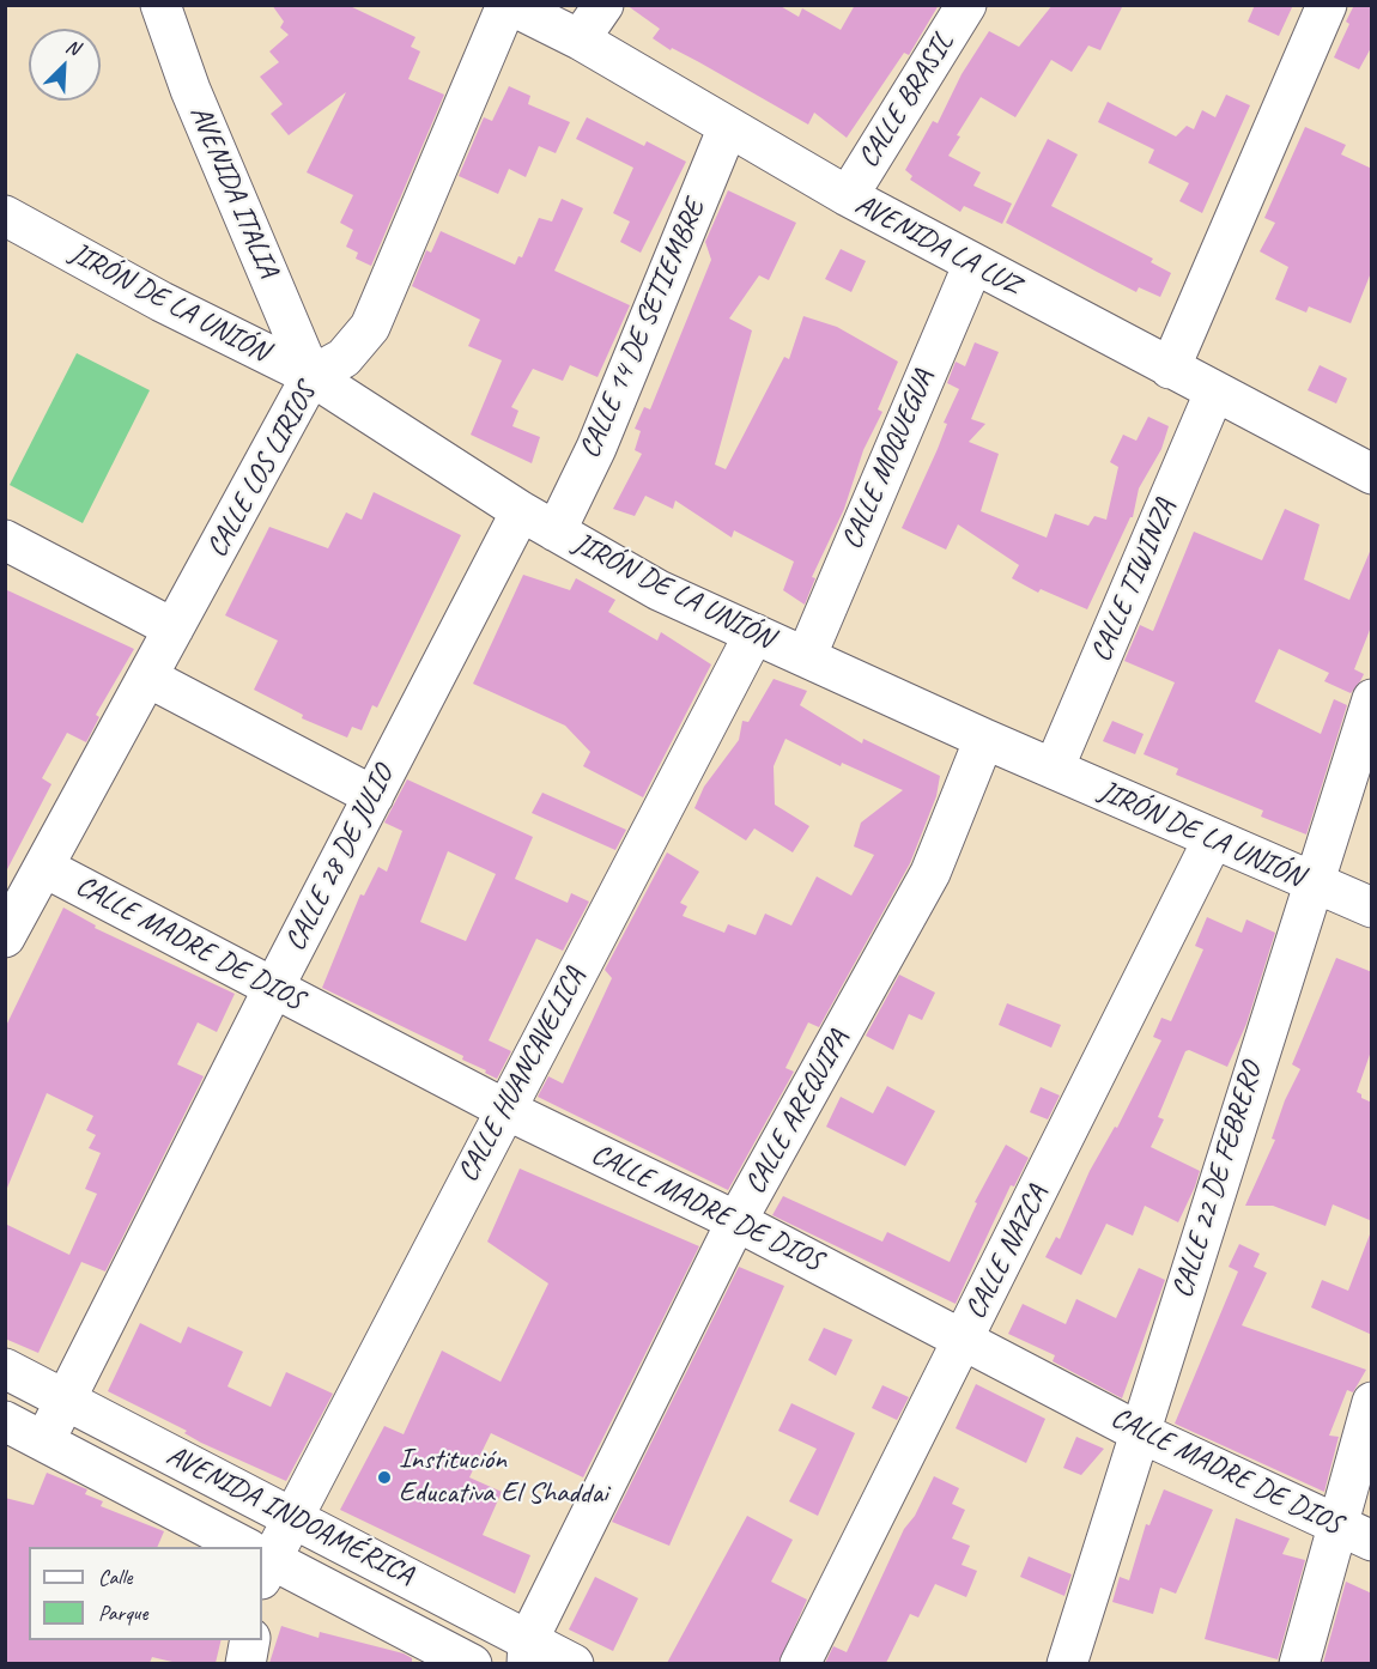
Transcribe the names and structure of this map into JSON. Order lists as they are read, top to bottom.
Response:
{
  "streets": {
    "street": [
      "CALLE BRASIL",
      "AVENIDA ITALIA",
      "AVENIDA LA LUZ",
      "JIRÓN DE LA UNIÓN",
      "CALLE 14 DE SETIEMBRE",
      "CALLE MOQUEGUA",
      "CALLE LOS LIRIOS",
      "CALLE TIWINZA",
      "CALLE 28 DE JULIO",
      "CALLE MADRE DE DIOS",
      "CALLE HUANCAVELICA",
      "CALLE AREQUIPA",
      "CALLE 22 DE FEBRERO",
      "CALLE NAZCA",
      "AVENIDA INDOAMÉRICA"
    ]
  },
  "crossings": [
    ["CALLE BRASIL", "AVENIDA LA LUZ"],
    ["AVENIDA ITALIA", "JIRÓN DE LA UNIÓN"],
    ["AVENIDA ITALIA", "CALLE LOS LIRIOS"],
    ["AVENIDA LA LUZ", "CALLE 14 DE SETIEMBRE"],
    ["AVENIDA LA LUZ", "CALLE MOQUEGUA"],
    ["AVENIDA LA LUZ", "CALLE LOS LIRIOS"],
    ["AVENIDA LA LUZ", "CALLE TIWINZA"],
    ["JIRÓN DE LA UNIÓN", "CALLE 14 DE SETIEMBRE"],
    ["JIRÓN DE LA UNIÓN", "CALLE MOQUEGUA"],
    ["JIRÓN DE LA UNIÓN", "CALLE LOS LIRIOS"],
    ["JIRÓN DE LA UNIÓN", "CALLE TIWINZA"],
    ["JIRÓN DE LA UNIÓN", "CALLE 28 DE JULIO"],
    ["JIRÓN DE LA UNIÓN", "CALLE HUANCAVELICA"],
    ["JIRÓN DE LA UNIÓN", "CALLE AREQUIPA"],
    ["JIRÓN DE LA UNIÓN", "CALLE 22 DE FEBRERO"],
    ["JIRÓN DE LA UNIÓN", "CALLE NAZCA"],
    ["CALLE LOS LIRIOS", "CALLE MADRE DE DIOS"],
    ["CALLE 28 DE JULIO", "CALLE MADRE DE DIOS"],
    ["CALLE 28 DE JULIO", "AVENIDA INDOAMÉRICA"],
    ["CALLE MADRE DE DIOS", "CALLE HUANCAVELICA"],
    ["CALLE MADRE DE DIOS", "CALLE AREQUIPA"],
    ["CALLE MADRE DE DIOS", "CALLE 22 DE FEBRERO"],
    ["CALLE MADRE DE DIOS", "CALLE NAZCA"],
    ["CALLE HUANCAVELICA", "AVENIDA INDOAMÉRICA"],
    ["CALLE AREQUIPA", "AVENIDA INDOAMÉRICA"]
  ],
  "places": ["Institución Educativa El Shaddai"],
  "legend": ["Calle", "Parque"],
  "north": "top right"
}
